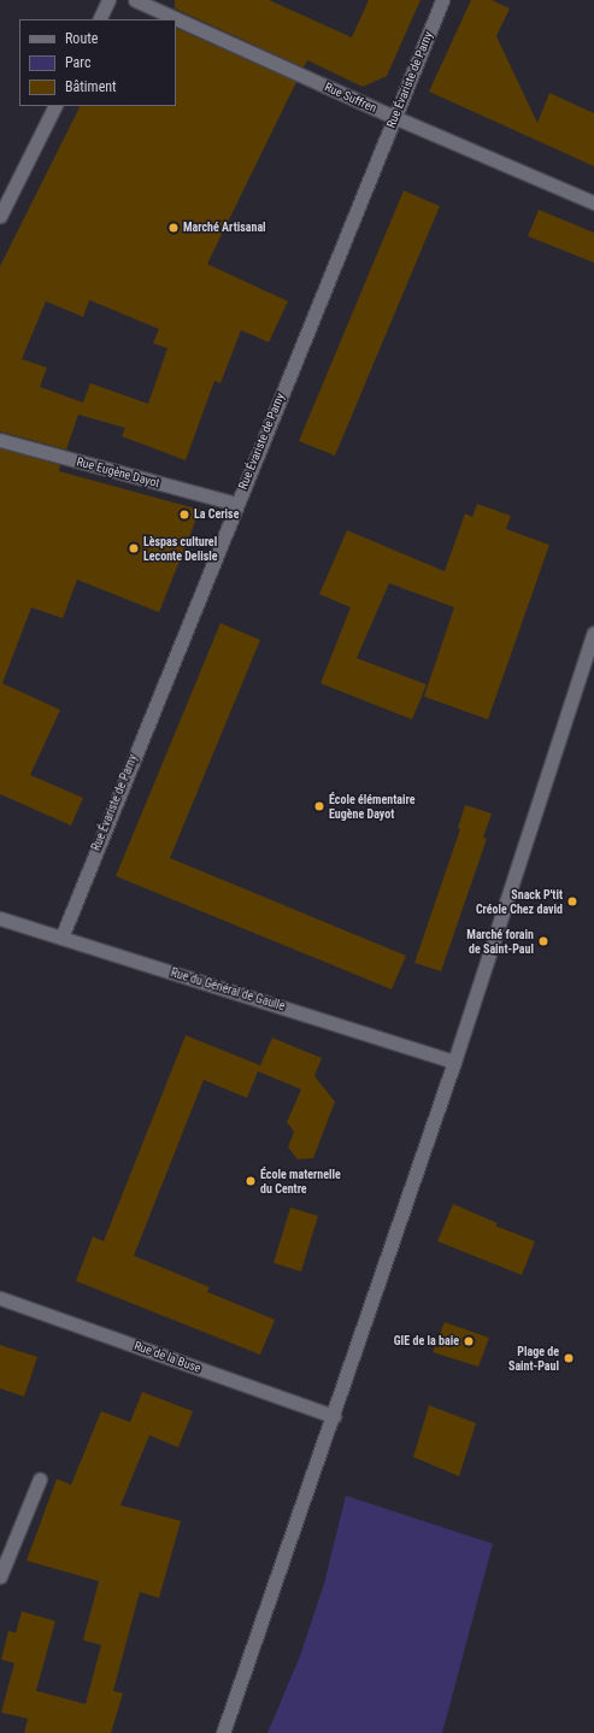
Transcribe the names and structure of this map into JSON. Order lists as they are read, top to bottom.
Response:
{
  "streets": {
    "street": [
      "Rue Évariste de Parny",
      "Rue Suffren",
      "Rue Eugène Dayot",
      "Rue du Général de Gaulle",
      "Rue de la Buse"
    ]
  },
  "crossings": [
    ["Rue Évariste de Parny", "Rue Suffren"],
    ["Rue Évariste de Parny", "Rue Eugène Dayot"],
    ["Rue Évariste de Parny", "Rue du Général de Gaulle"]
  ],
  "places": [
    "Marché Artisanal",
    "La Cerise",
    "Lèspas culturel Leconte Delisle",
    "École élémentaire Eugène Dayot",
    "Snack P'tit Créole Chez david",
    "Marché forain de Saint-Paul",
    "École maternelle du Centre",
    "GIE de la baie",
    "Plage de Saint-Paul"
  ],
  "legend": ["Route", "Parc", "Bâtiment"]
}
